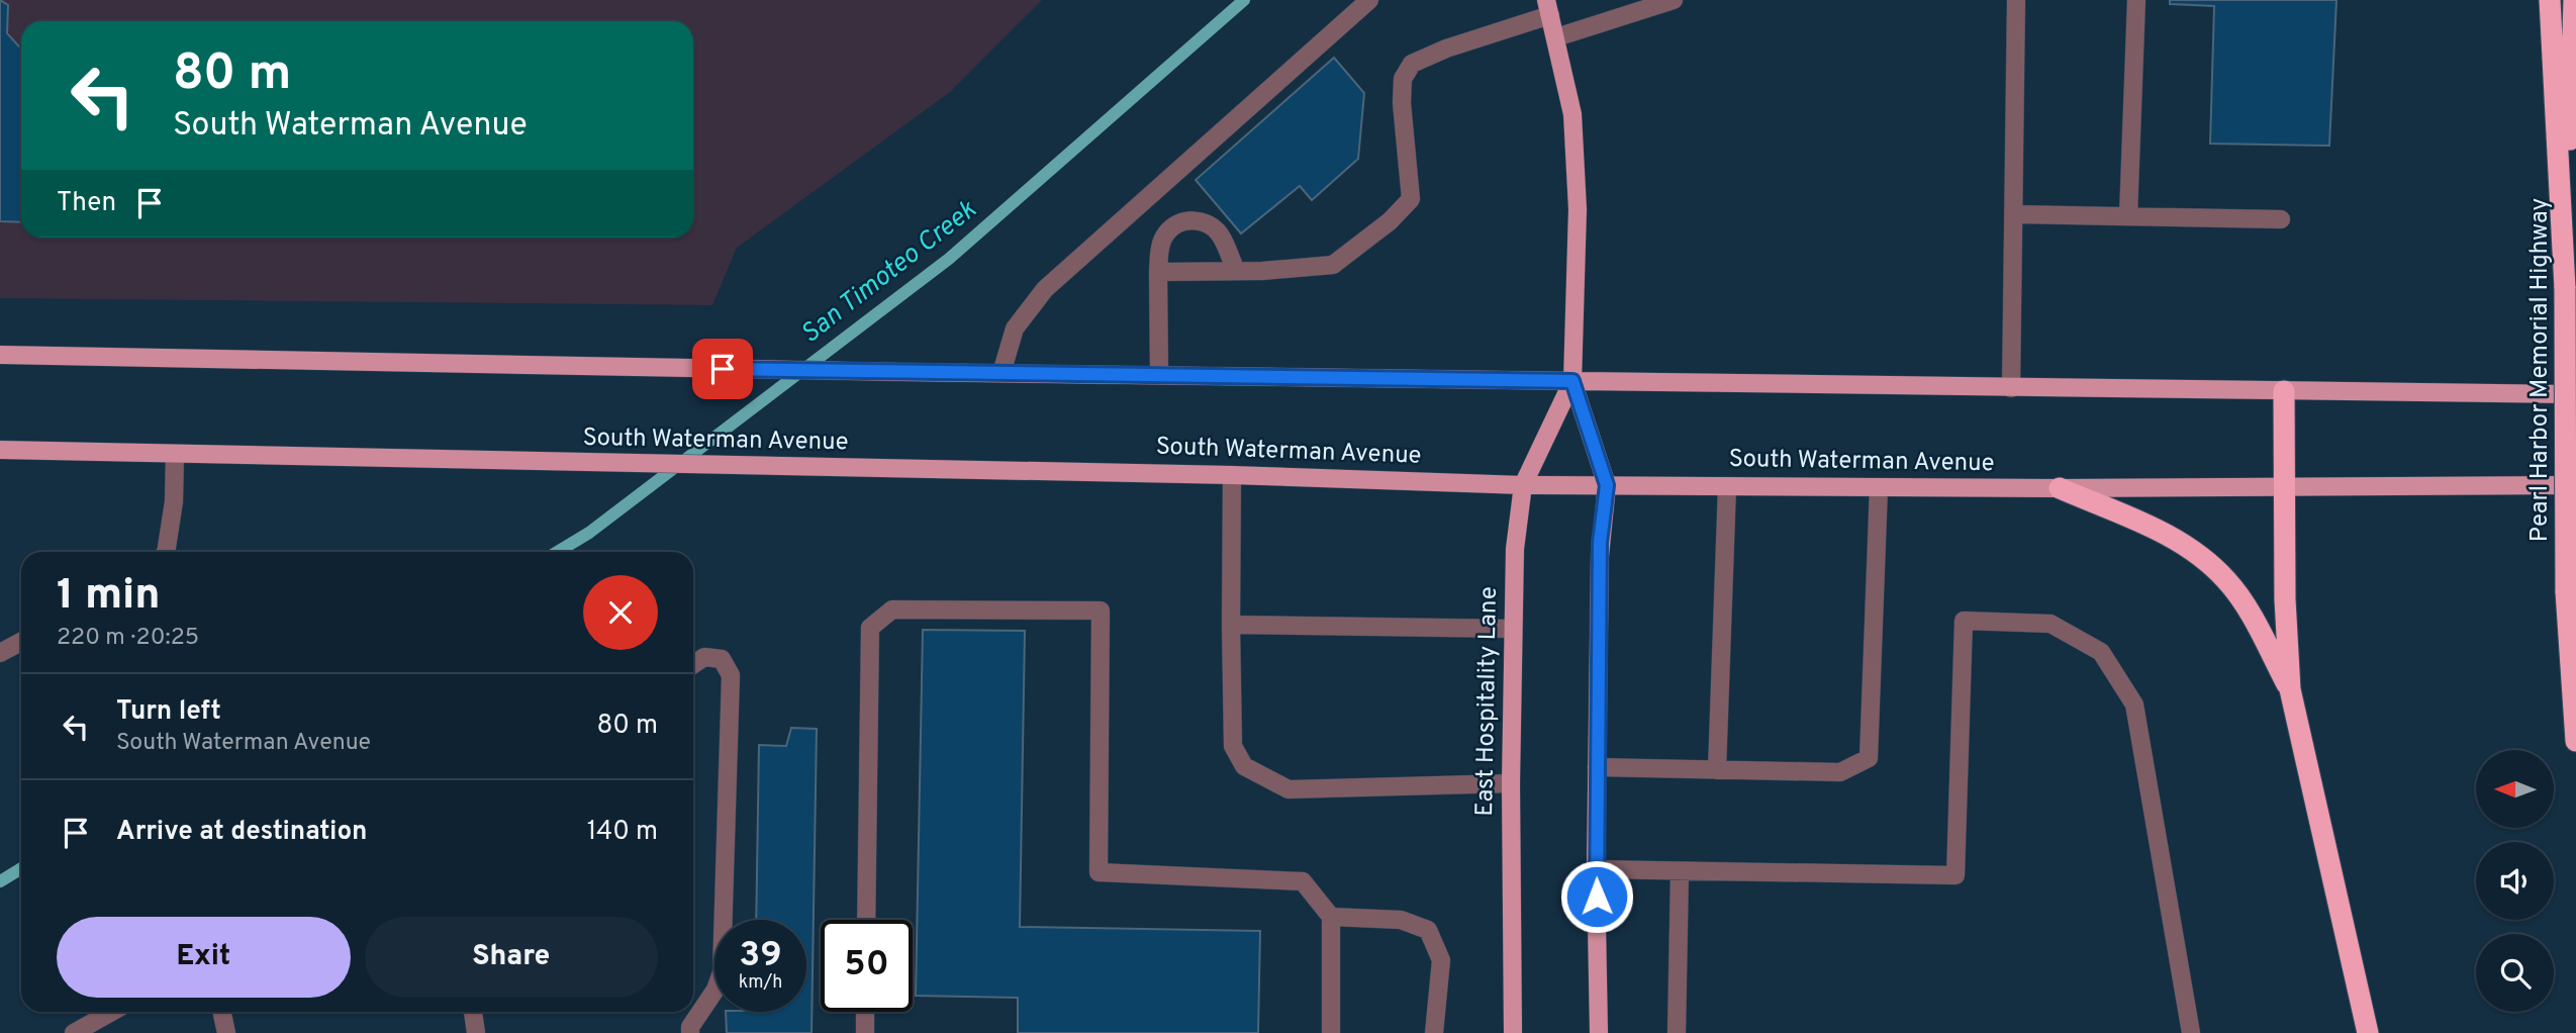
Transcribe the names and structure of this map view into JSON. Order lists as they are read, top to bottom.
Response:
{
  "streets": {
    "highway": ["Pearl Harbor Memorial Highway"],
    "main road": ["South Waterman Avenue", "East Hospitality Lane"]
  },
  "crossings": [
    ["South Waterman Avenue", "East Hospitality Lane"]
  ],
  "water": ["San Timoteo Creek"],
  "north": "left",
  "page": {
    "turn": ["80 m", "South Waterman Avenue"],
    "then": "Then",
    "heading": ["1 min", "220 m · 20:25"],
    "list": [
      {
        "name": "Turn left",
        "note": "South Waterman Avenue",
        "value": "80 m"
      },
      {
        "name": "Arrive at destination",
        "value": "140 m"
      }
    ],
    "buttons": ["Exit", "Share"],
    "speed": "39 km/h",
    "limit": "50"
  }
}
